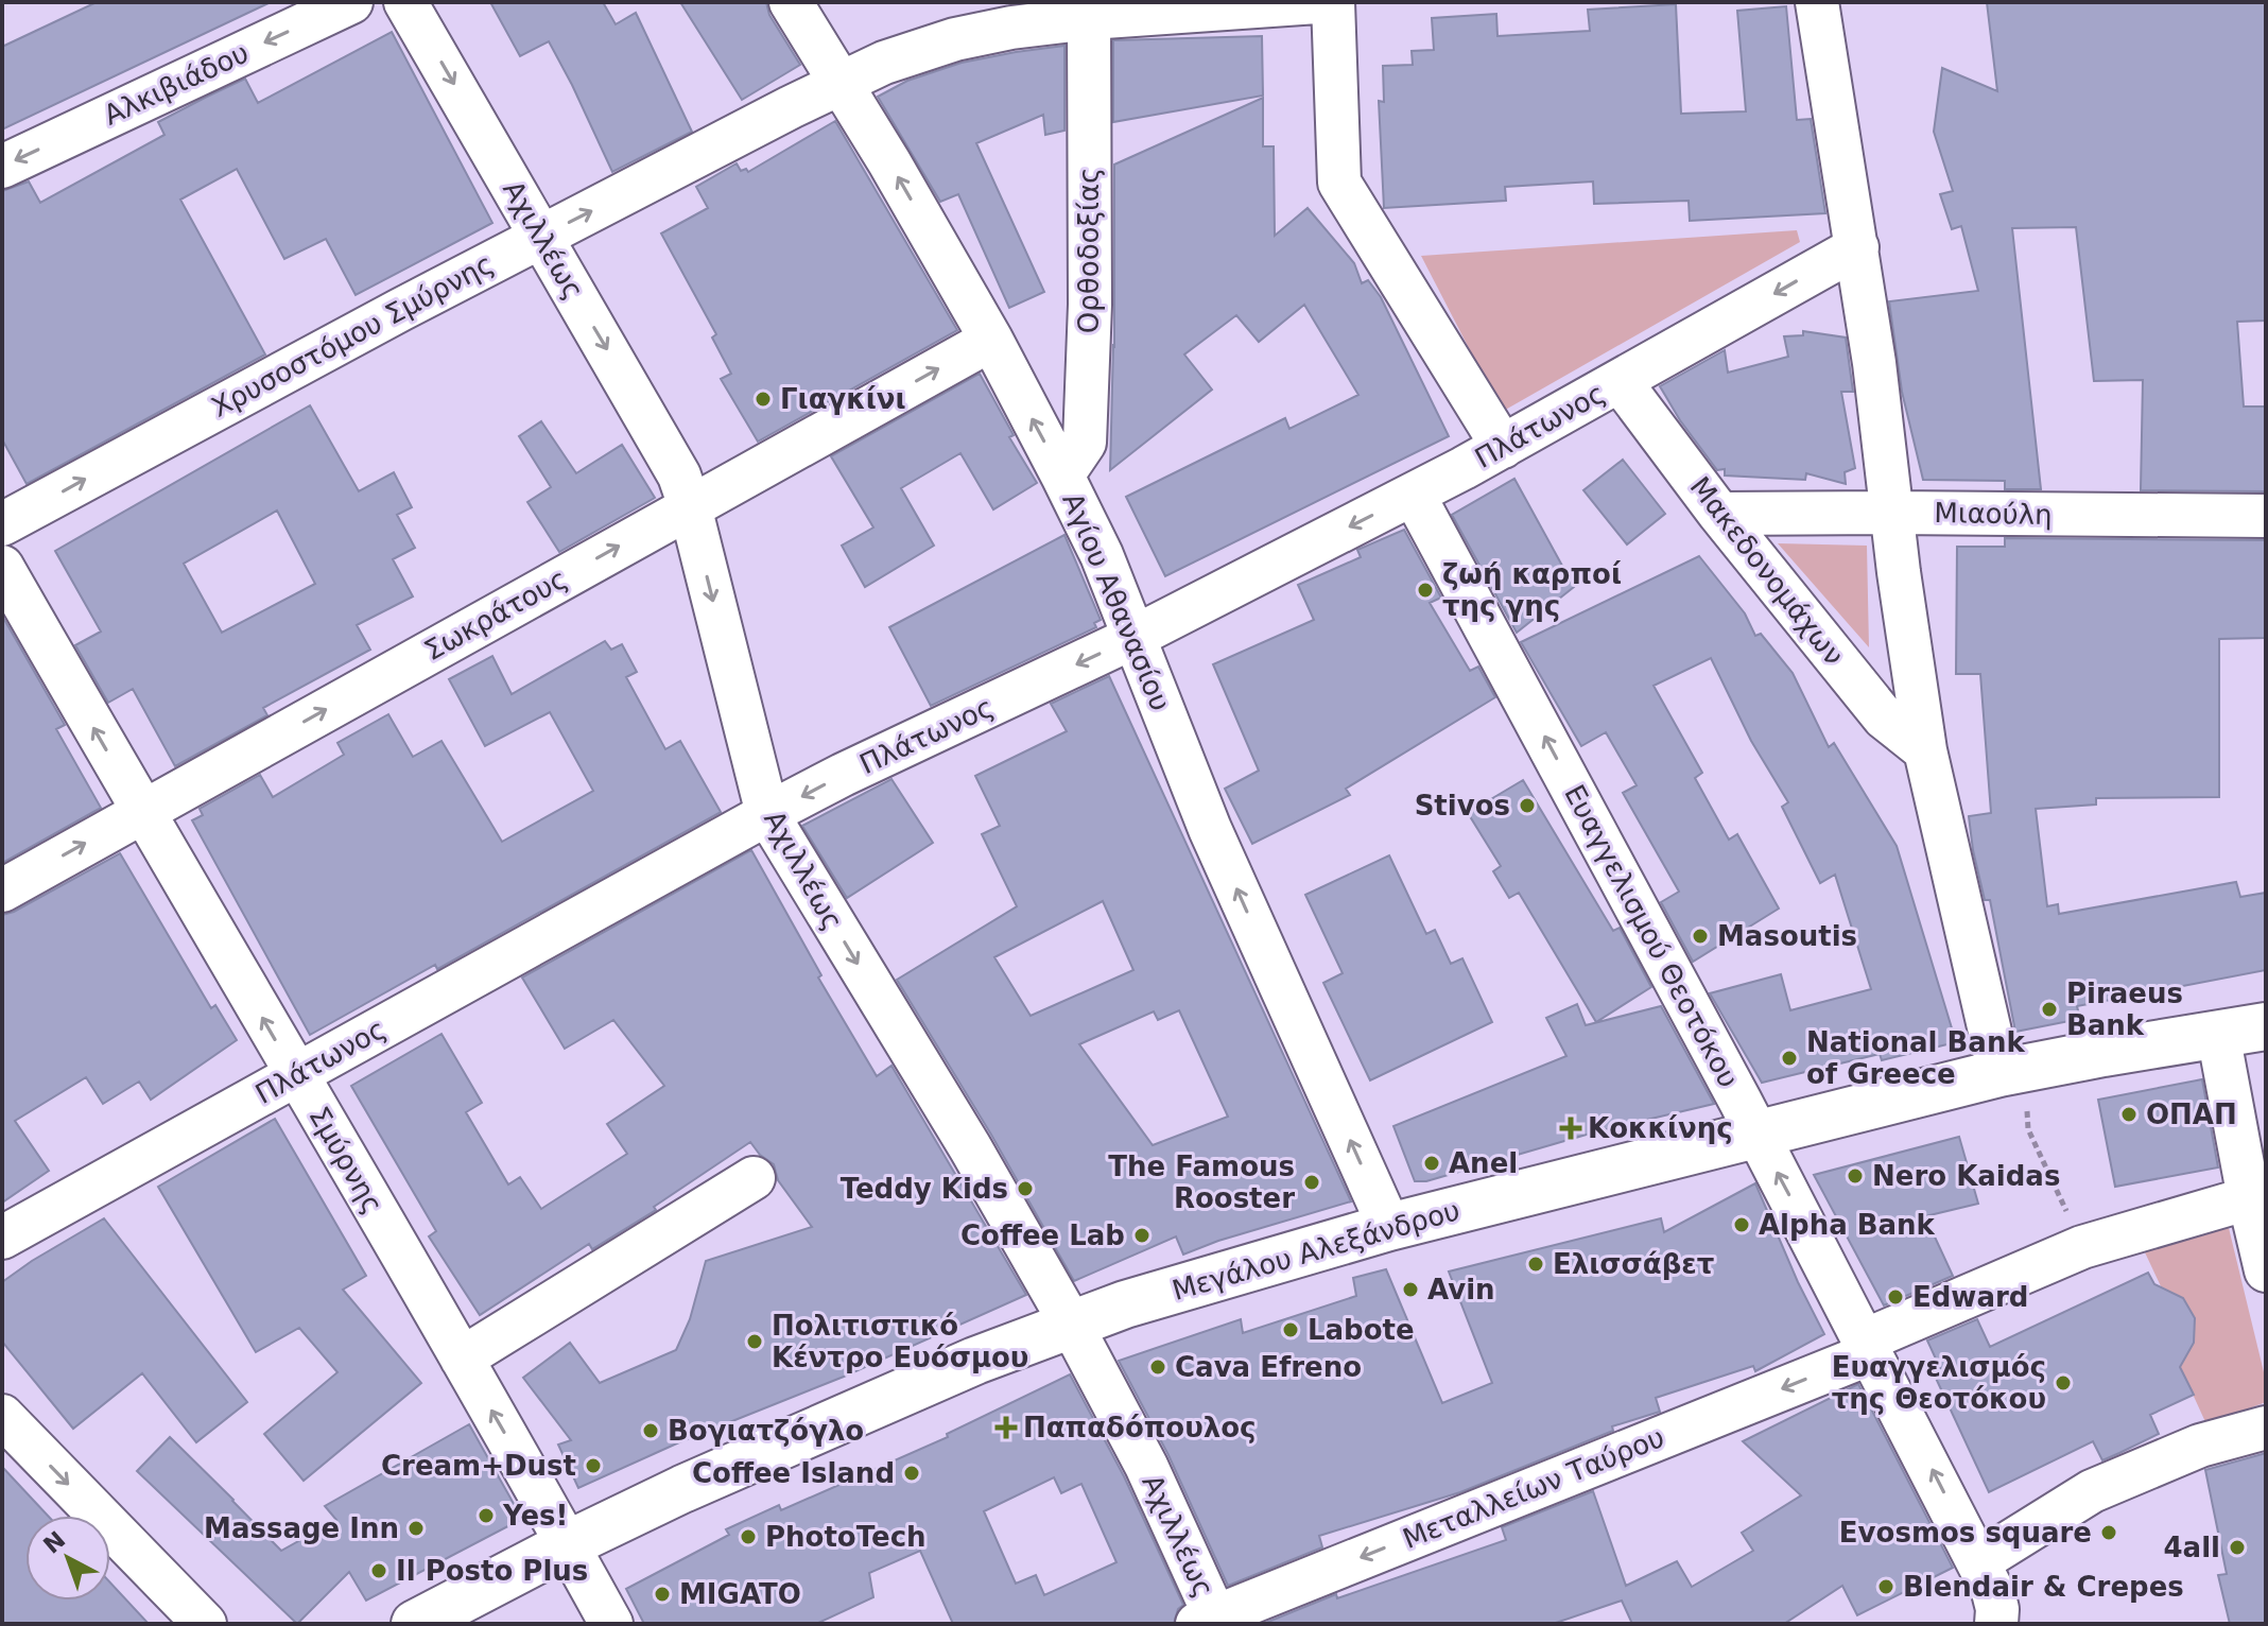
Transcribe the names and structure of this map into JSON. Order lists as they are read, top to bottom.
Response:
{
  "streets": {
    "main road": ["Μεγάλου Αλεξάνδρου"],
    "street": [
      "Αλκιβιάδου",
      "Αχιλλέως",
      "Ορθοδοξίας",
      "Χρυσοστόμου Σμύρνης",
      "Πλάτωνος",
      "Μιαούλη",
      "Μακεδονομάχων",
      "Αγίου Αθανασίου",
      "Σωκράτους",
      "Ευαγγελισμού Θεοτόκου",
      "Σμύρνης",
      "Μεταλλείων Ταύρου"
    ]
  },
  "crossings": [
    ["Αχιλλέως", "Χρυσοστόμου Σμύρνης"],
    ["Αχιλλέως", "Πλάτωνος"],
    ["Αχιλλέως", "Σωκράτους"],
    ["Αχιλλέως", "Μεγάλου Αλεξάνδρου"],
    ["Αχιλλέως", "Μεταλλείων Ταύρου"],
    ["Ορθοδοξίας", "Χρυσοστόμου Σμύρνης"],
    ["Ορθοδοξίας", "Αγίου Αθανασίου"],
    ["Χρυσοστόμου Σμύρνης", "Αγίου Αθανασίου"],
    ["Πλάτωνος", "Μακεδονομάχων"],
    ["Πλάτωνος", "Αγίου Αθανασίου"],
    ["Πλάτωνος", "Ευαγγελισμού Θεοτόκου"],
    ["Πλάτωνος", "Σμύρνης"],
    ["Μιαούλη", "Μακεδονομάχων"],
    ["Αγίου Αθανασίου", "Σωκράτους"],
    ["Αγίου Αθανασίου", "Μεγάλου Αλεξάνδρου"],
    ["Σωκράτους", "Σμύρνης"],
    ["Ευαγγελισμού Θεοτόκου", "Μεγάλου Αλεξάνδρου"],
    ["Ευαγγελισμού Θεοτόκου", "Μεταλλείων Ταύρου"],
    ["Σμύρνης", "Μεγάλου Αλεξάνδρου"]
  ],
  "one_way": [
    "Αλκιβιάδου",
    "Αχιλλέως",
    "Χρυσοστόμου Σμύρνης",
    "Πλάτωνος",
    "Αγίου Αθανασίου",
    "Σωκράτους",
    "Σμύρνης",
    "Μεταλλείων Ταύρου"
  ],
  "places": {
    "other": [
      "Γιαγκίνι",
      "ζωή καρποί της γης",
      "Stivos",
      "Masoutis",
      "Piraeus Bank",
      "National Bank of Greece",
      "ΟΠΑΠ",
      "Anel",
      "Nero Kaidas",
      "The Famous Rooster",
      "Teddy Kids",
      "Alpha Bank",
      "Coffee Lab",
      "Ελισσάβετ",
      "Avin",
      "Edward",
      "Labote",
      "Πολιτιστικό Κέντρο Ευόσμου",
      "Cava Efreno",
      "Ευαγγελισμός της Θεοτόκου",
      "Βογιατζόγλο",
      "Cream+Dust",
      "Coffee Island",
      "Yes!",
      "Massage Inn",
      "Evosmos square",
      "PhotoTech",
      "4all",
      "Il Posto Plus",
      "Blendair & Crepes",
      "MIGATO"
    ],
    "health": ["Κοκκίνης", "Παπαδόπουλος"]
  },
  "north": "top left"
}
